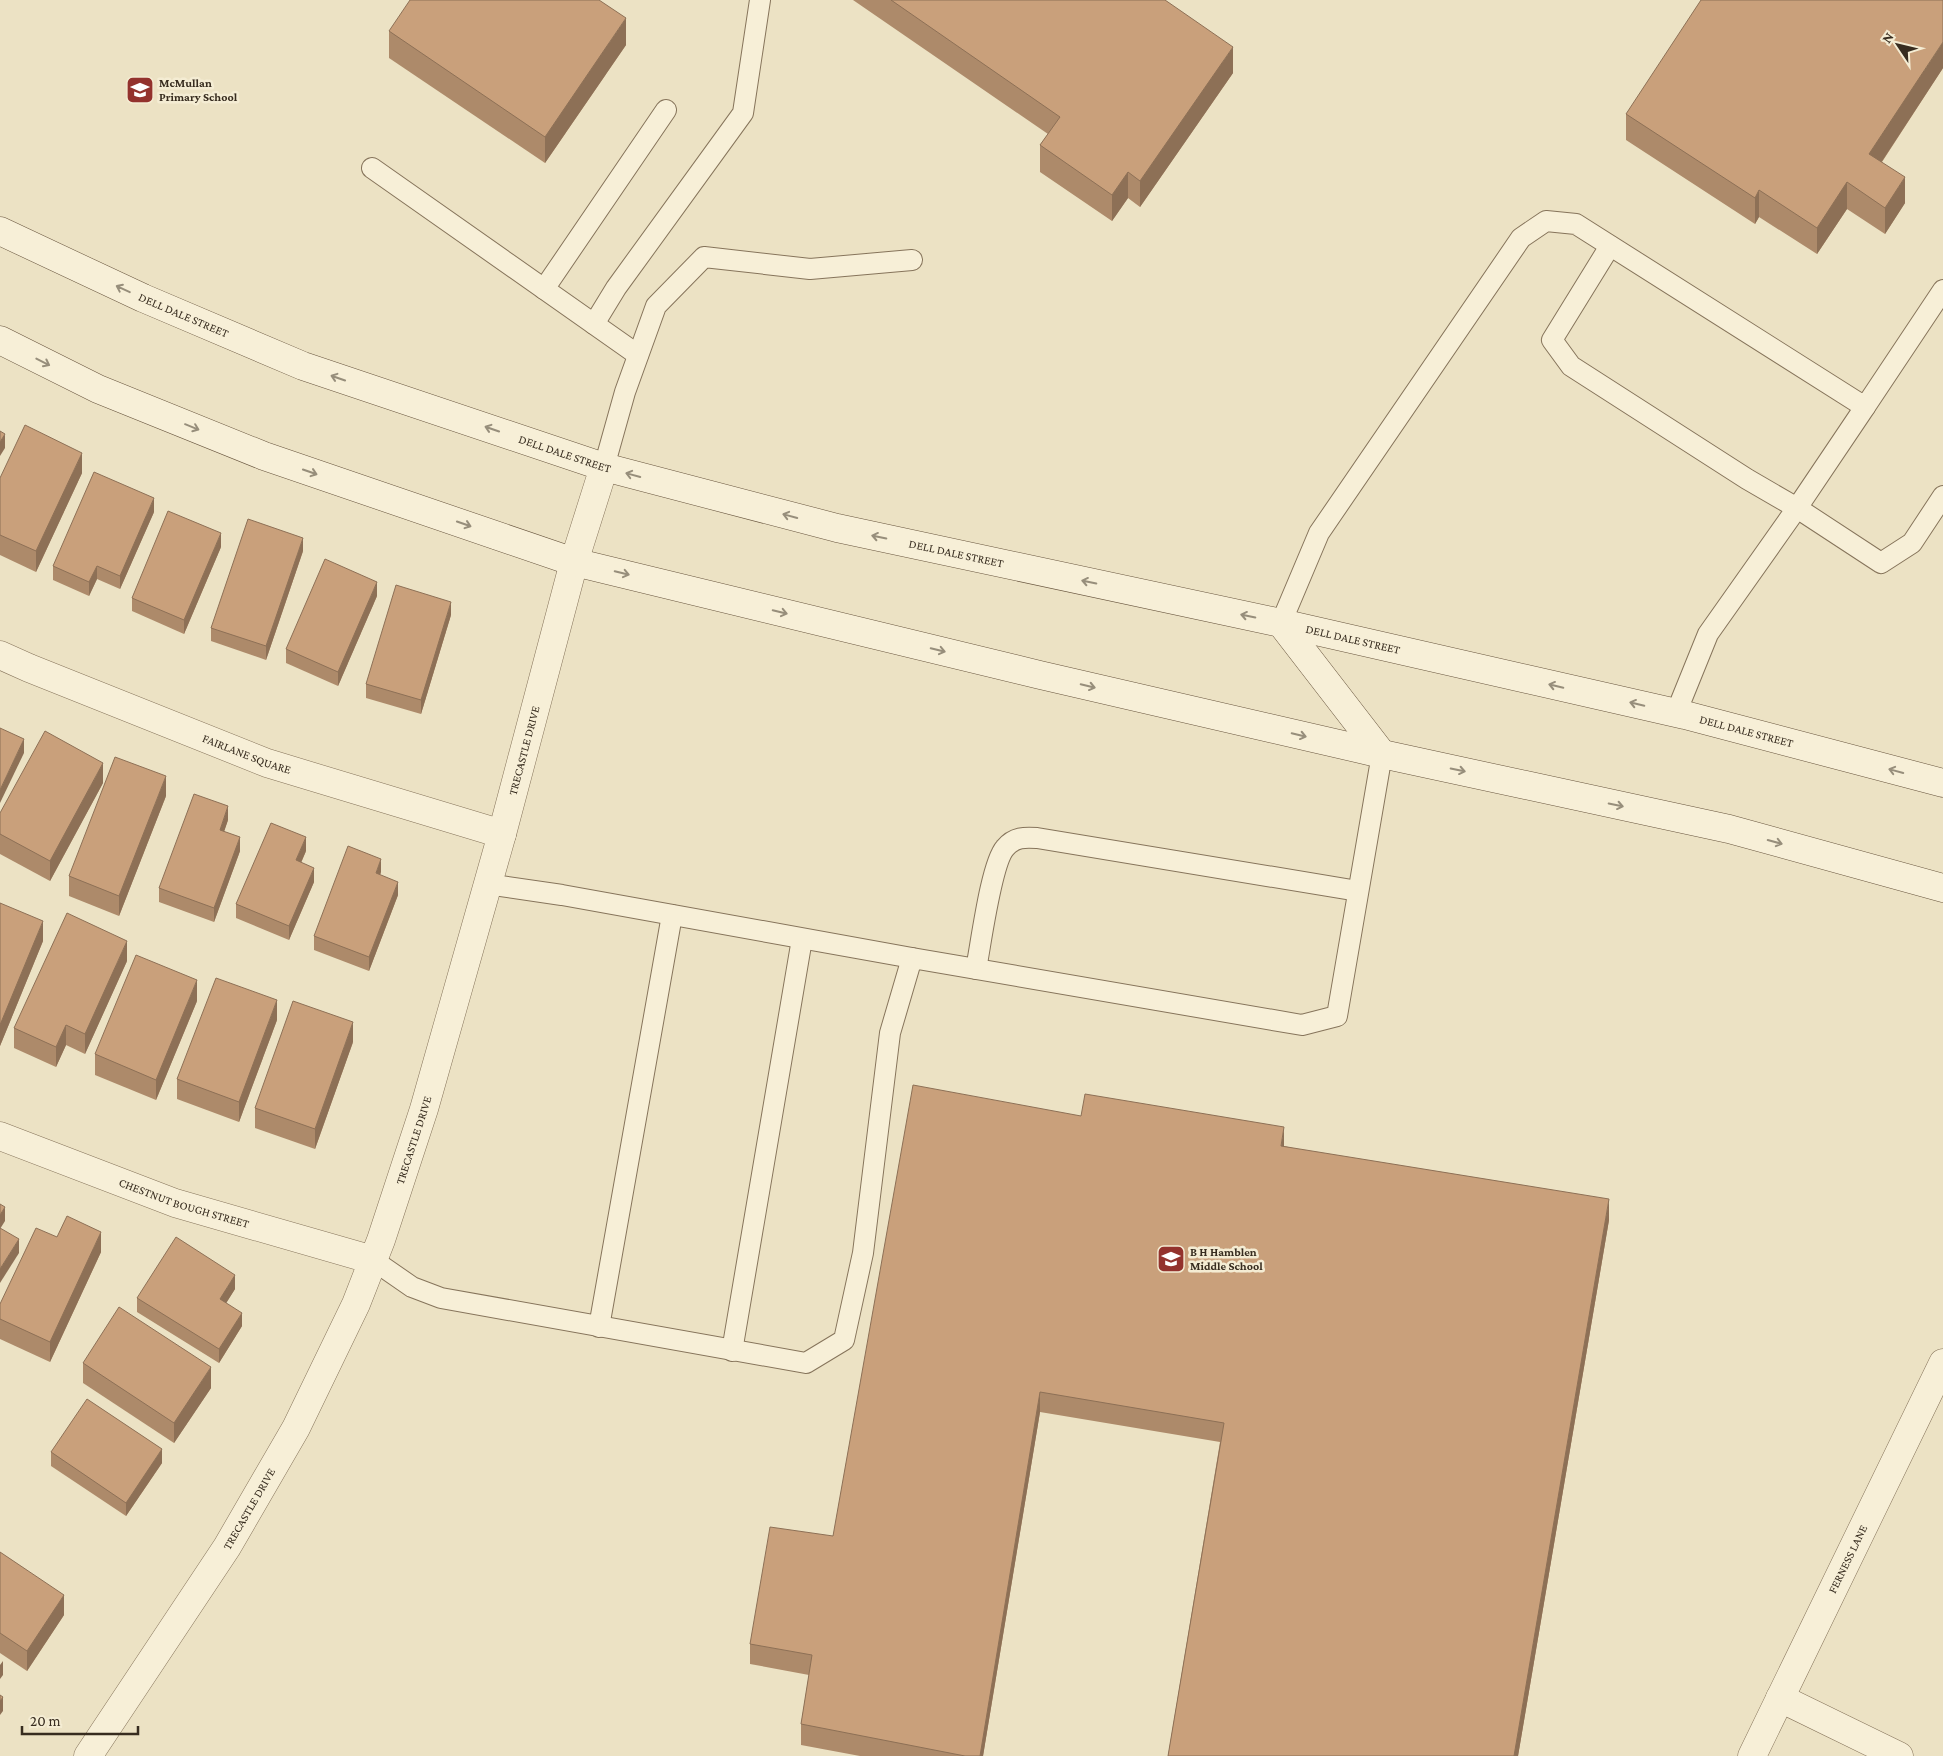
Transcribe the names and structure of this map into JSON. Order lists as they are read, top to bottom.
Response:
{
  "streets": {
    "main road": [
      "DELL DALE STREET",
      "TRECASTLE DRIVE",
      "FAIRLANE SQUARE",
      "CHESTNUT BOUGH STREET",
      "FERNESS LANE"
    ]
  },
  "crossings": [
    ["DELL DALE STREET", "TRECASTLE DRIVE"],
    ["TRECASTLE DRIVE", "FAIRLANE SQUARE"],
    ["TRECASTLE DRIVE", "CHESTNUT BOUGH STREET"]
  ],
  "places": {
    "school or university": ["McMullan Primary School", "B H Hamblen Middle School"]
  },
  "scale_bar": "20 m",
  "north": "top left"
}
